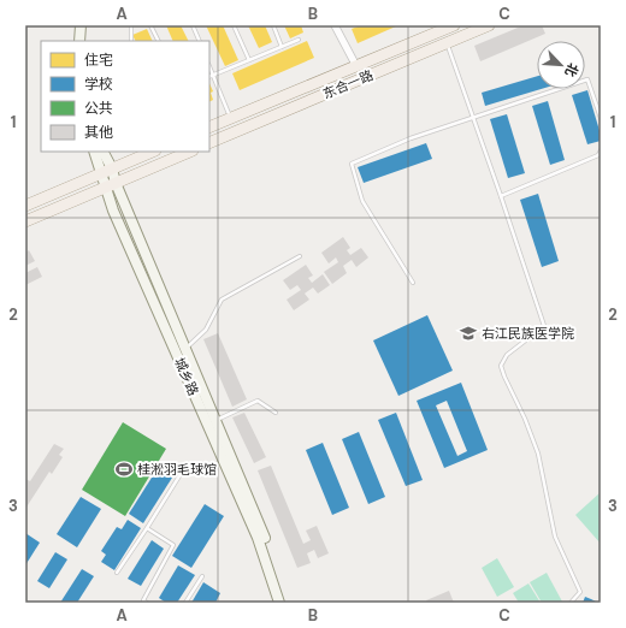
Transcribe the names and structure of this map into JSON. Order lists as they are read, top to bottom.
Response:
{
  "streets": {
    "main road": ["东合一路", "城乡路"]
  },
  "places": {
    "school or university": ["右江民族医学院"],
    "sports": ["桂淞羽毛球馆"]
  },
  "legend": [
    "住宅",
    "学校",
    "公共",
    "其他"
  ],
  "north": "bottom right",
  "grid": {
    "columns": ["A", "B", "C"],
    "rows": ["1", "2", "3"]
  }
}
